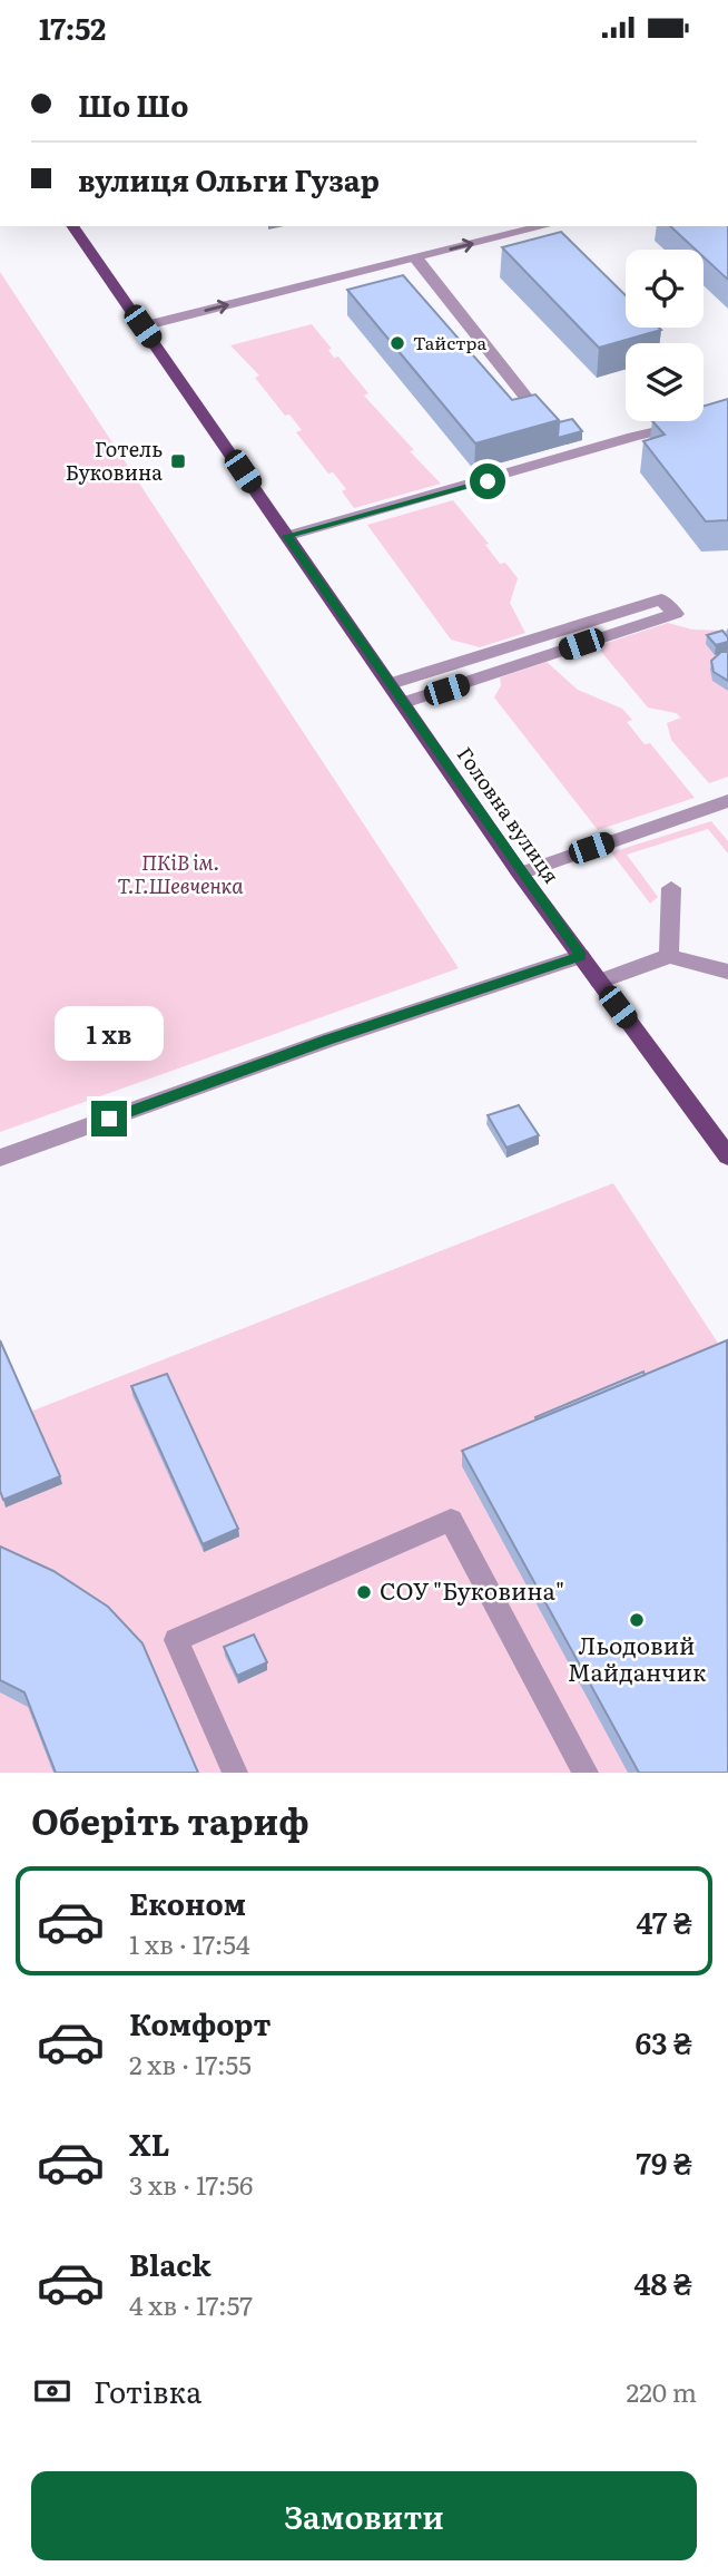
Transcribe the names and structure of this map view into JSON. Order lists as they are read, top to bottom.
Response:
{
  "streets": {
    "main road": ["Головна вулиця"]
  },
  "parks": ["ПКіВ ім. Т.Г.Шевченка"],
  "places": {
    "other": ["Тайстра", "СОУ \"Буковина\"", "Льодовий Майданчик"],
    "transit": ["Готель Буковина"]
  },
  "page": {
    "status": "17:52",
    "banner": ["Шо Шо", "вулиця Ольги Гузар"],
    "bubble": "1 хв",
    "heading": "Оберіть тариф",
    "list": [
      {
        "name": "Економ",
        "note": "1 хв · 17:54",
        "value": "47 ₴"
      },
      {
        "name": "Комфорт",
        "note": "2 хв · 17:55",
        "value": "63 ₴"
      },
      {
        "name": "XL",
        "note": "3 хв · 17:56",
        "value": "79 ₴"
      },
      {
        "name": "Black",
        "note": "4 хв · 17:57",
        "value": "48 ₴"
      }
    ],
    "pay": ["Готівка", "220 m"],
    "buttons": "Замовити"
  }
}
